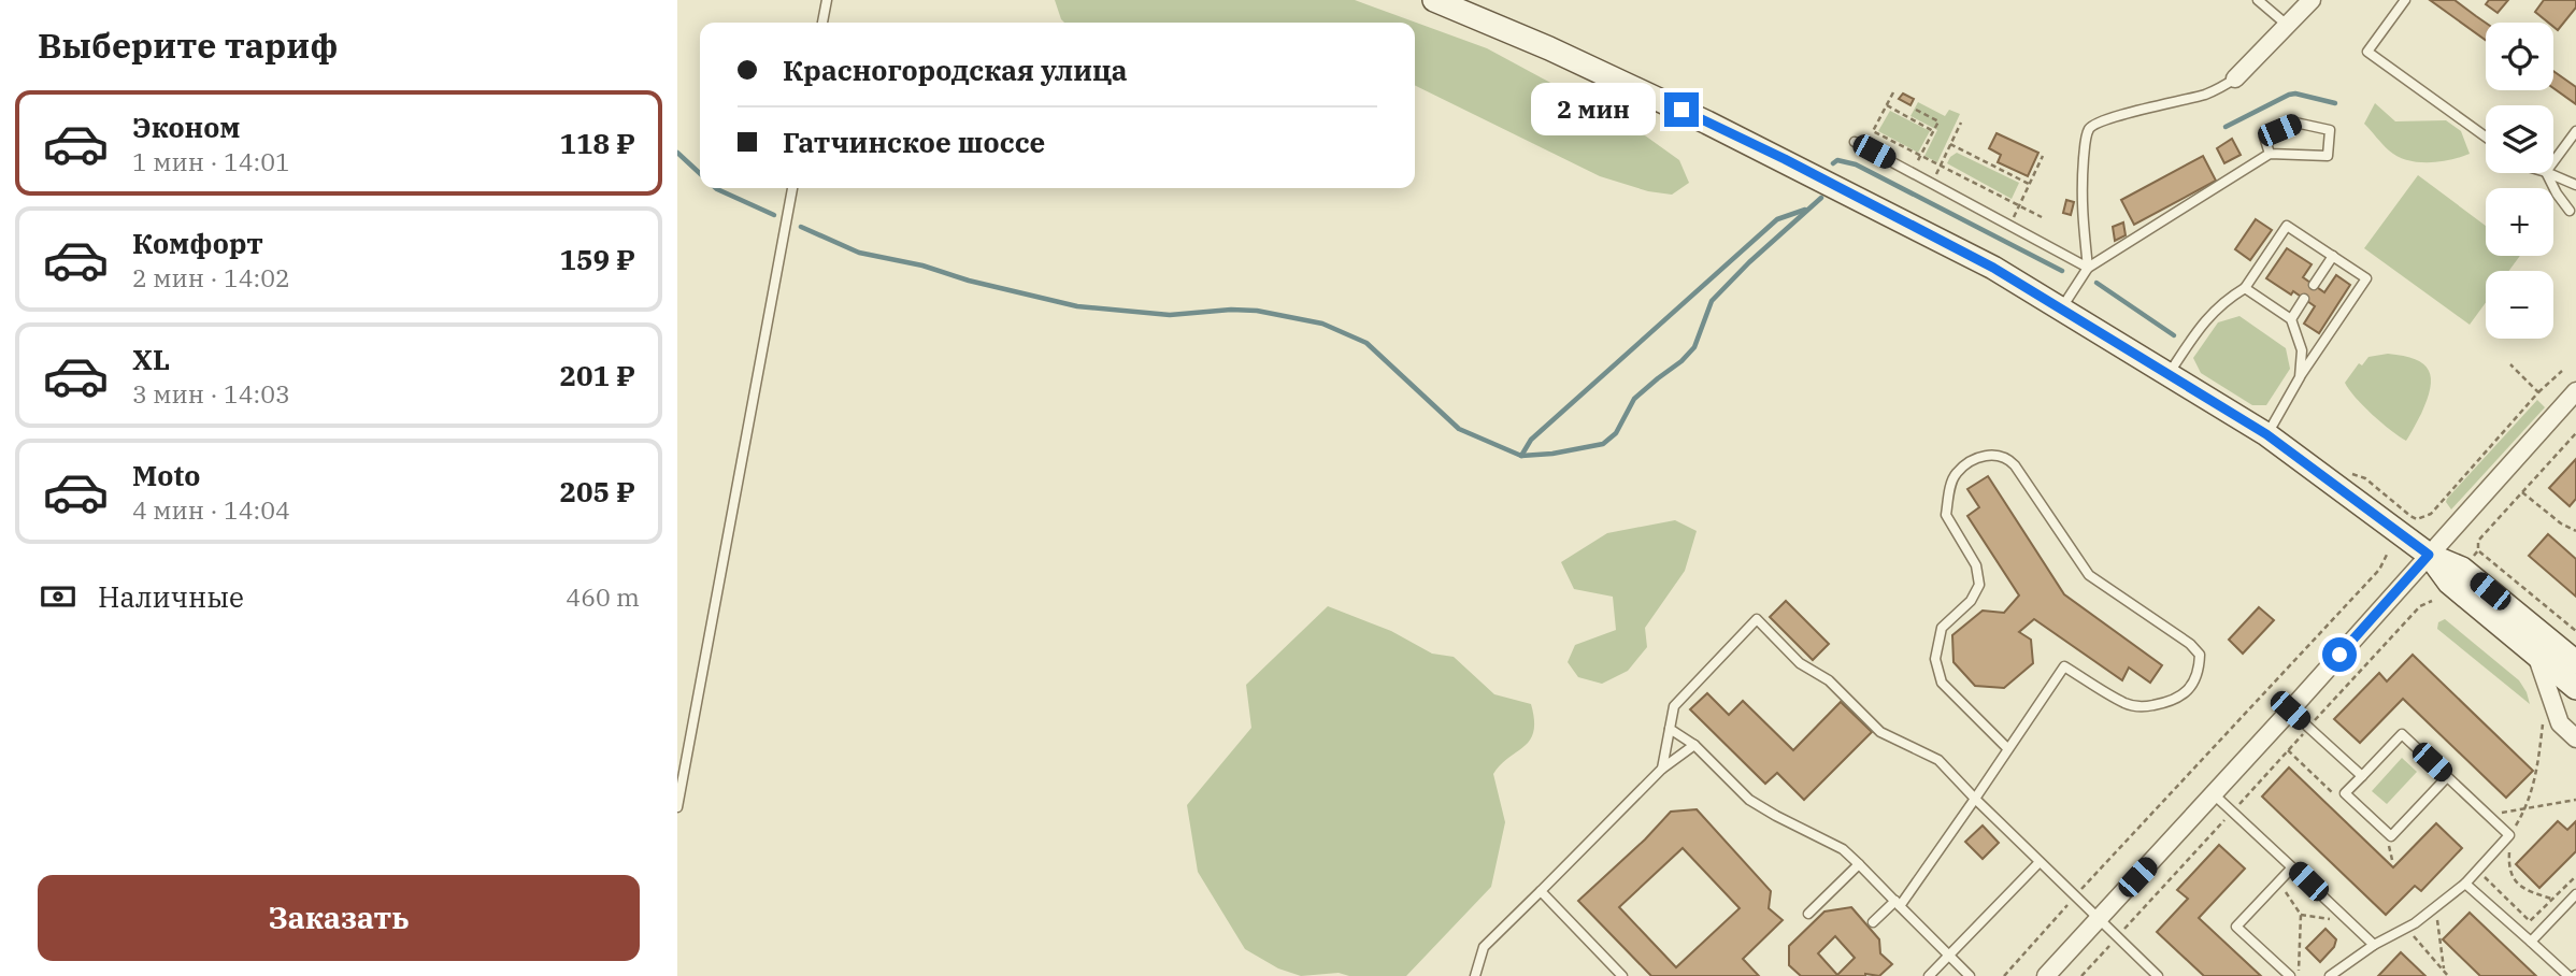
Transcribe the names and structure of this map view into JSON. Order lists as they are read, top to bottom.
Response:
{
  "page": {
    "heading": "Выберите тариф",
    "map_buttons": ["+", "−"],
    "banner": ["Красногородская улица", "Гатчинское шоссе"],
    "bubble": "2 мин",
    "list": [
      {
        "name": "Эконом",
        "note": "1 мин · 14:01",
        "value": "118 ₽"
      },
      {
        "name": "Комфорт",
        "note": "2 мин · 14:02",
        "value": "159 ₽"
      },
      {
        "name": "XL",
        "note": "3 мин · 14:03",
        "value": "201 ₽"
      },
      {
        "name": "Moto",
        "note": "4 мин · 14:04",
        "value": "205 ₽"
      }
    ],
    "pay": ["Наличные", "460 m"],
    "buttons": "Заказать"
  }
}
